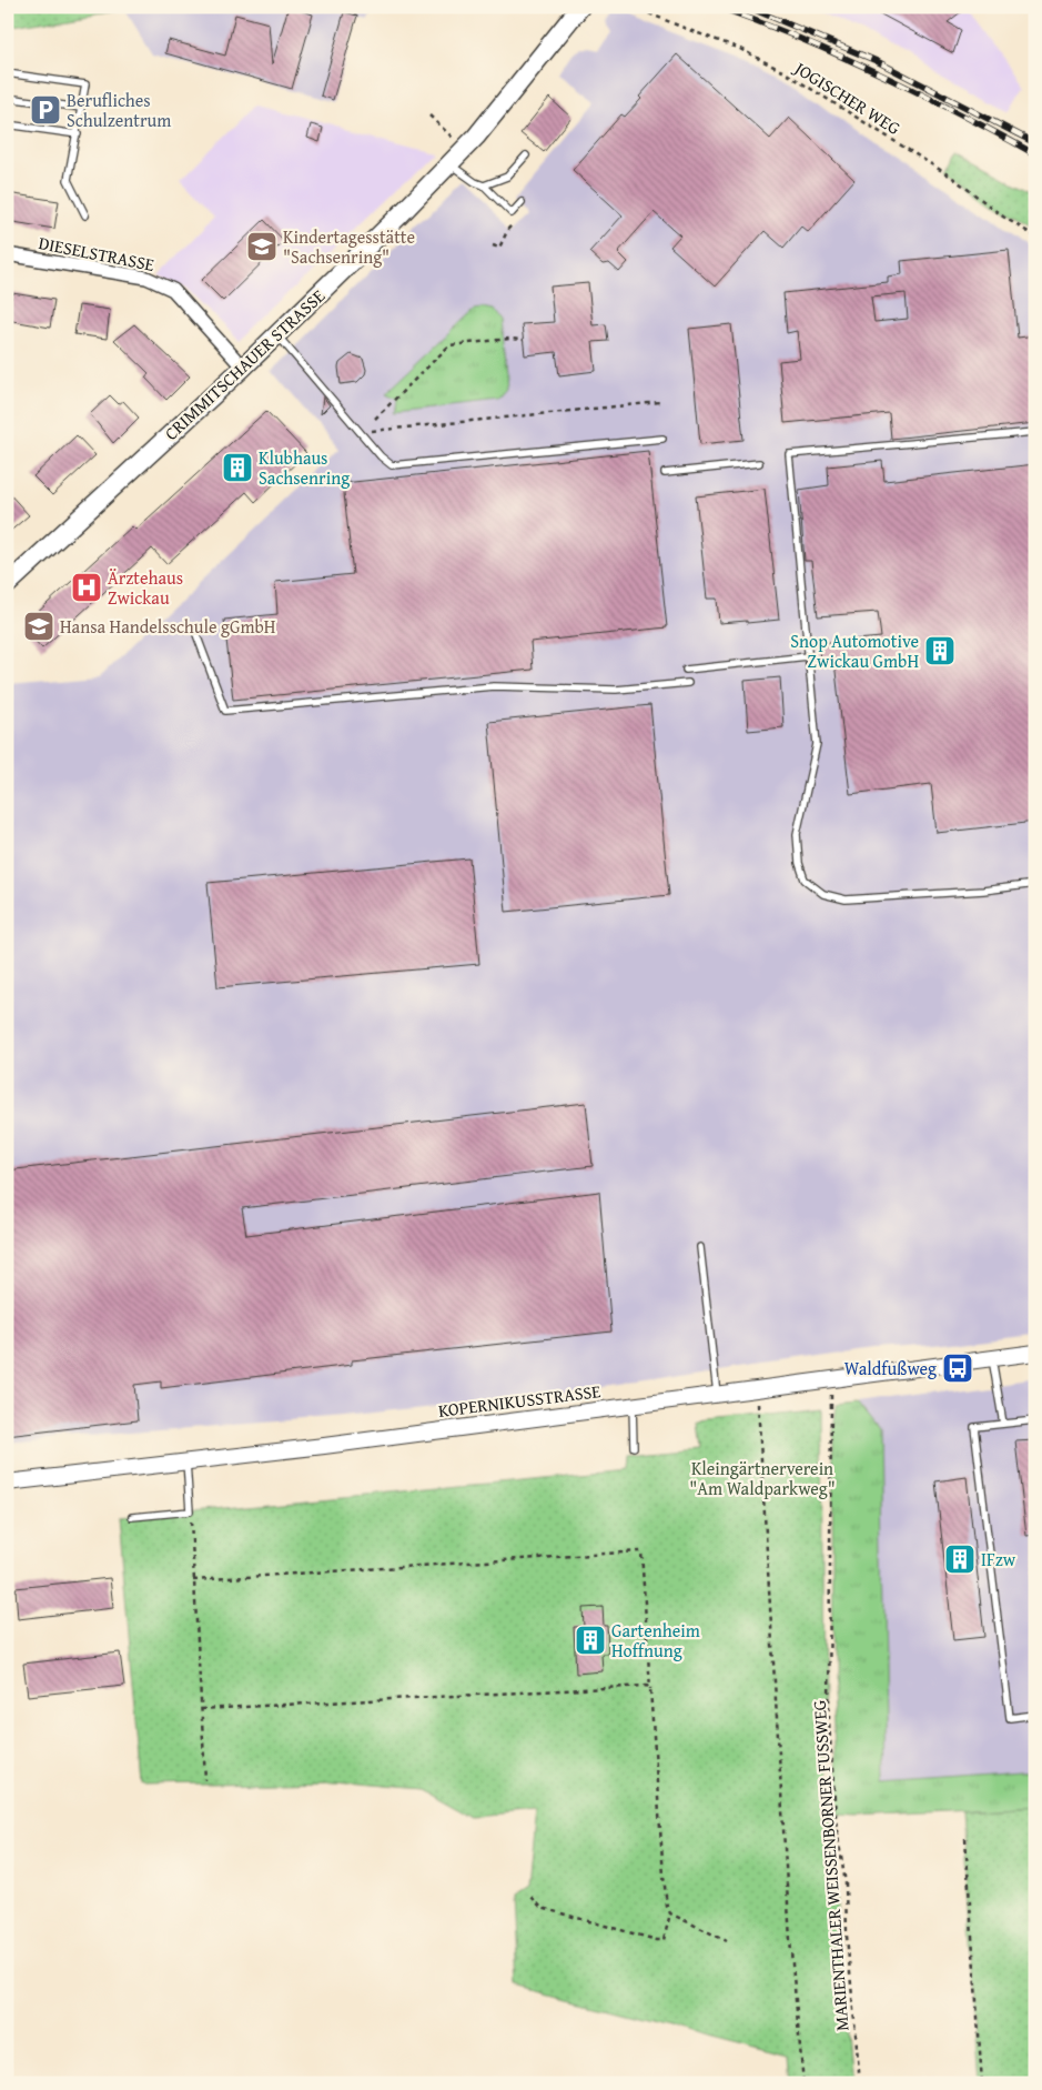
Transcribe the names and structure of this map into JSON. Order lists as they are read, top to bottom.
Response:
{
  "streets": {
    "main road": ["CRIMMITSCHAUER STRASSE"],
    "street": ["DIESELSTRASSE", "KOPERNIKUSSTRASSE"],
    "path": ["JOGISCHER WEG", "MARIENTHALER WEISSENBORNER FUSSWEG"]
  },
  "crossings": [
    ["DIESELSTRASSE", "CRIMMITSCHAUER STRASSE"],
    ["KOPERNIKUSSTRASSE", "MARIENTHALER WEISSENBORNER FUSSWEG"]
  ],
  "parks": ["Kleingärtnerverein \"Am Waldparkweg\""],
  "places": {
    "parking": ["Berufliches Schulzentrum"],
    "school or university": ["Kindertagesstätte \"Sachsenring\"", "Hansa Handelsschule gGmbH"],
    "building": [
      "Klubhaus Sachsenring",
      "Snop Automotive Zwickau GmbH",
      "IFzw",
      "Gartenheim Hoffnung"
    ],
    "hospital": ["Ärztehaus Zwickau"],
    "bus stop": ["Waldfußweg"]
  }
}
